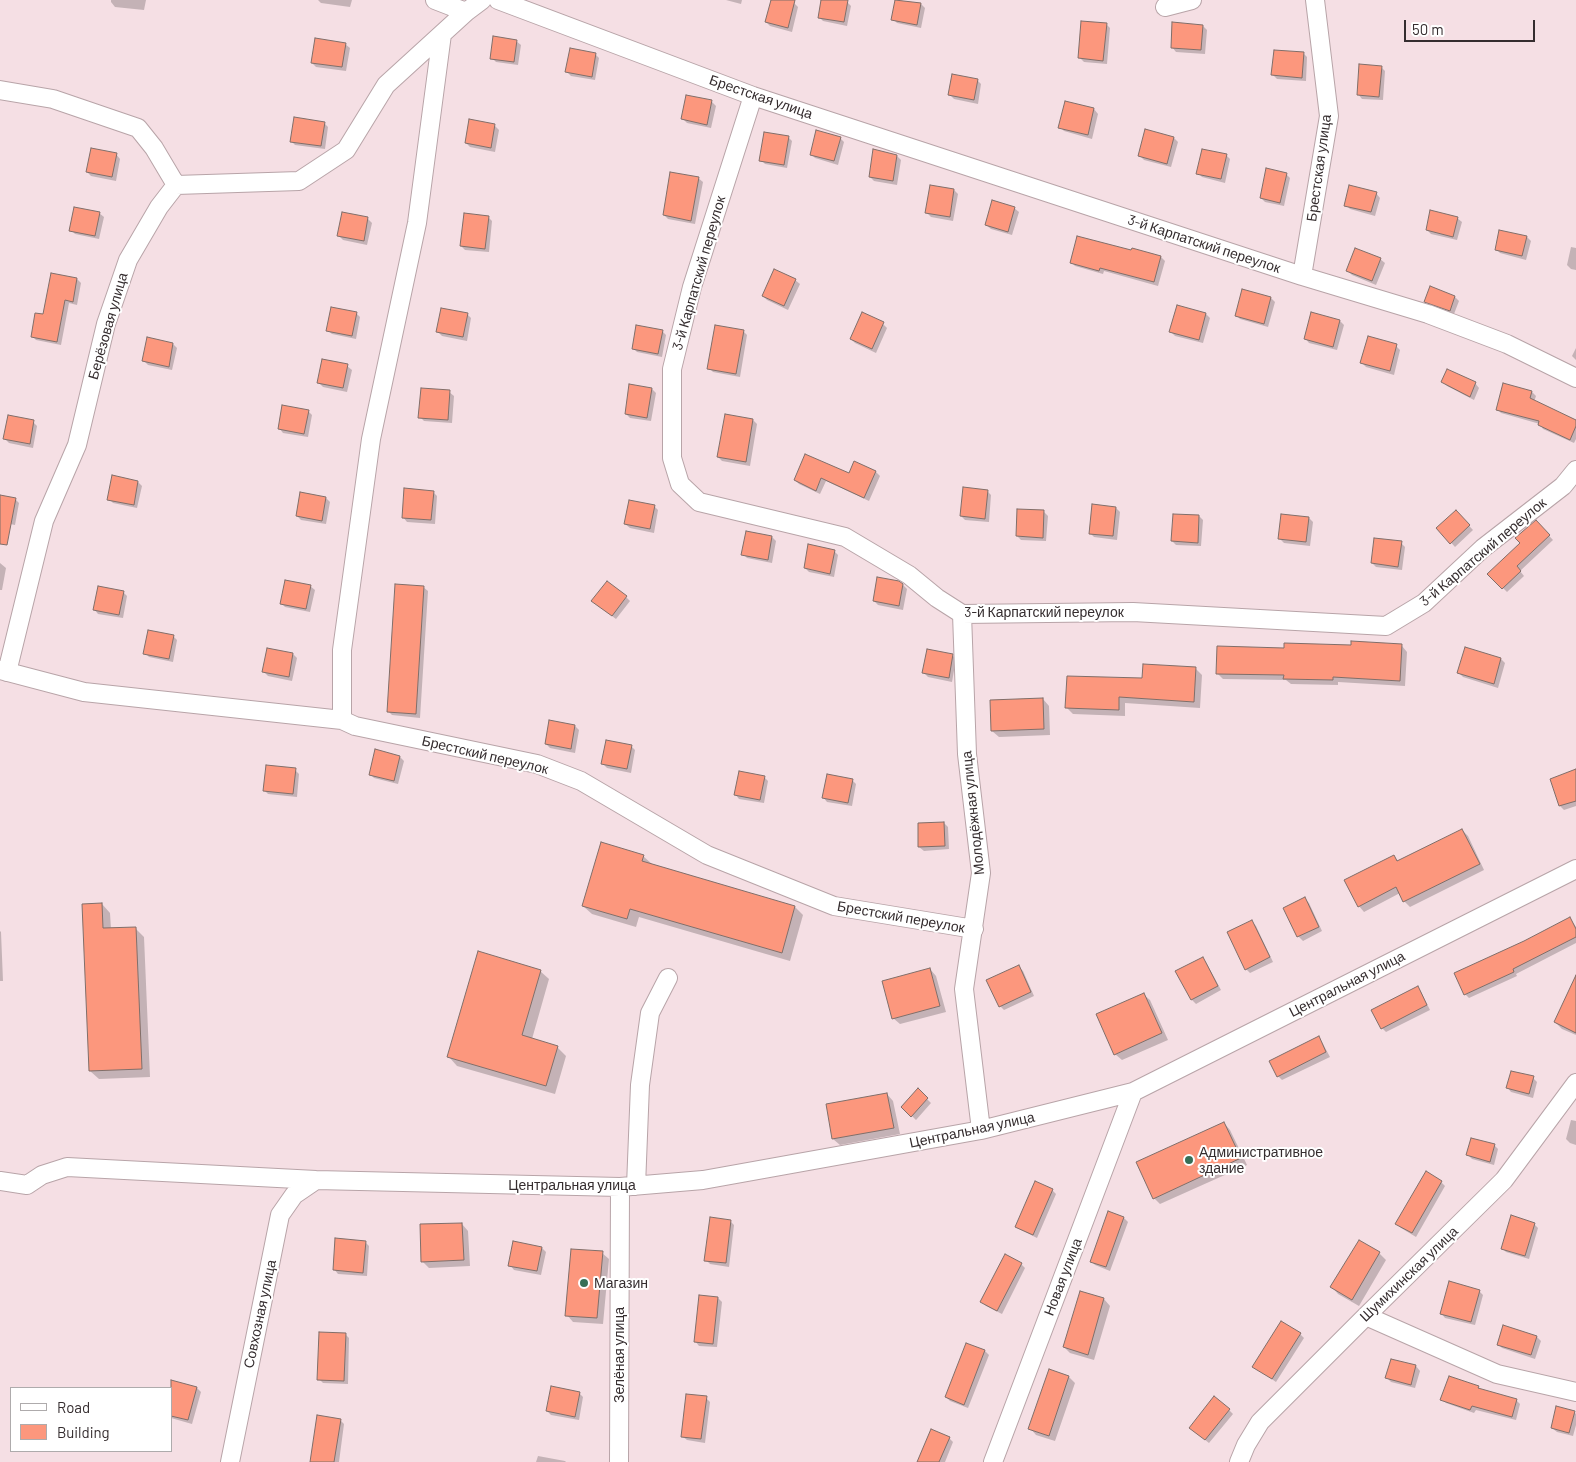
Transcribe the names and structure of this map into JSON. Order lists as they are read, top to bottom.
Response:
{
  "streets": {
    "street": [
      "Брестская улица",
      "3-й Карпатский переулок",
      "Берёзовая улица",
      "Брестский переулок",
      "Молодёжная улица",
      "Центральная улица",
      "Шумихинская улица",
      "Новая улица",
      "Совхозная улица",
      "Зелёная улица"
    ]
  },
  "crossings": [
    ["Брестская улица", "3-й Карпатский переулок"],
    ["3-й Карпатский переулок", "Молодёжная улица"],
    ["Берёзовая улица", "Брестский переулок"],
    ["Брестский переулок", "Молодёжная улица"],
    ["Молодёжная улица", "Центральная улица"],
    ["Центральная улица", "Новая улица"],
    ["Центральная улица", "Совхозная улица"],
    ["Центральная улица", "Зелёная улица"]
  ],
  "places": ["Административное здание", "Магазин"],
  "legend": ["Road", "Building"],
  "scale_bar": "50 m"
}
